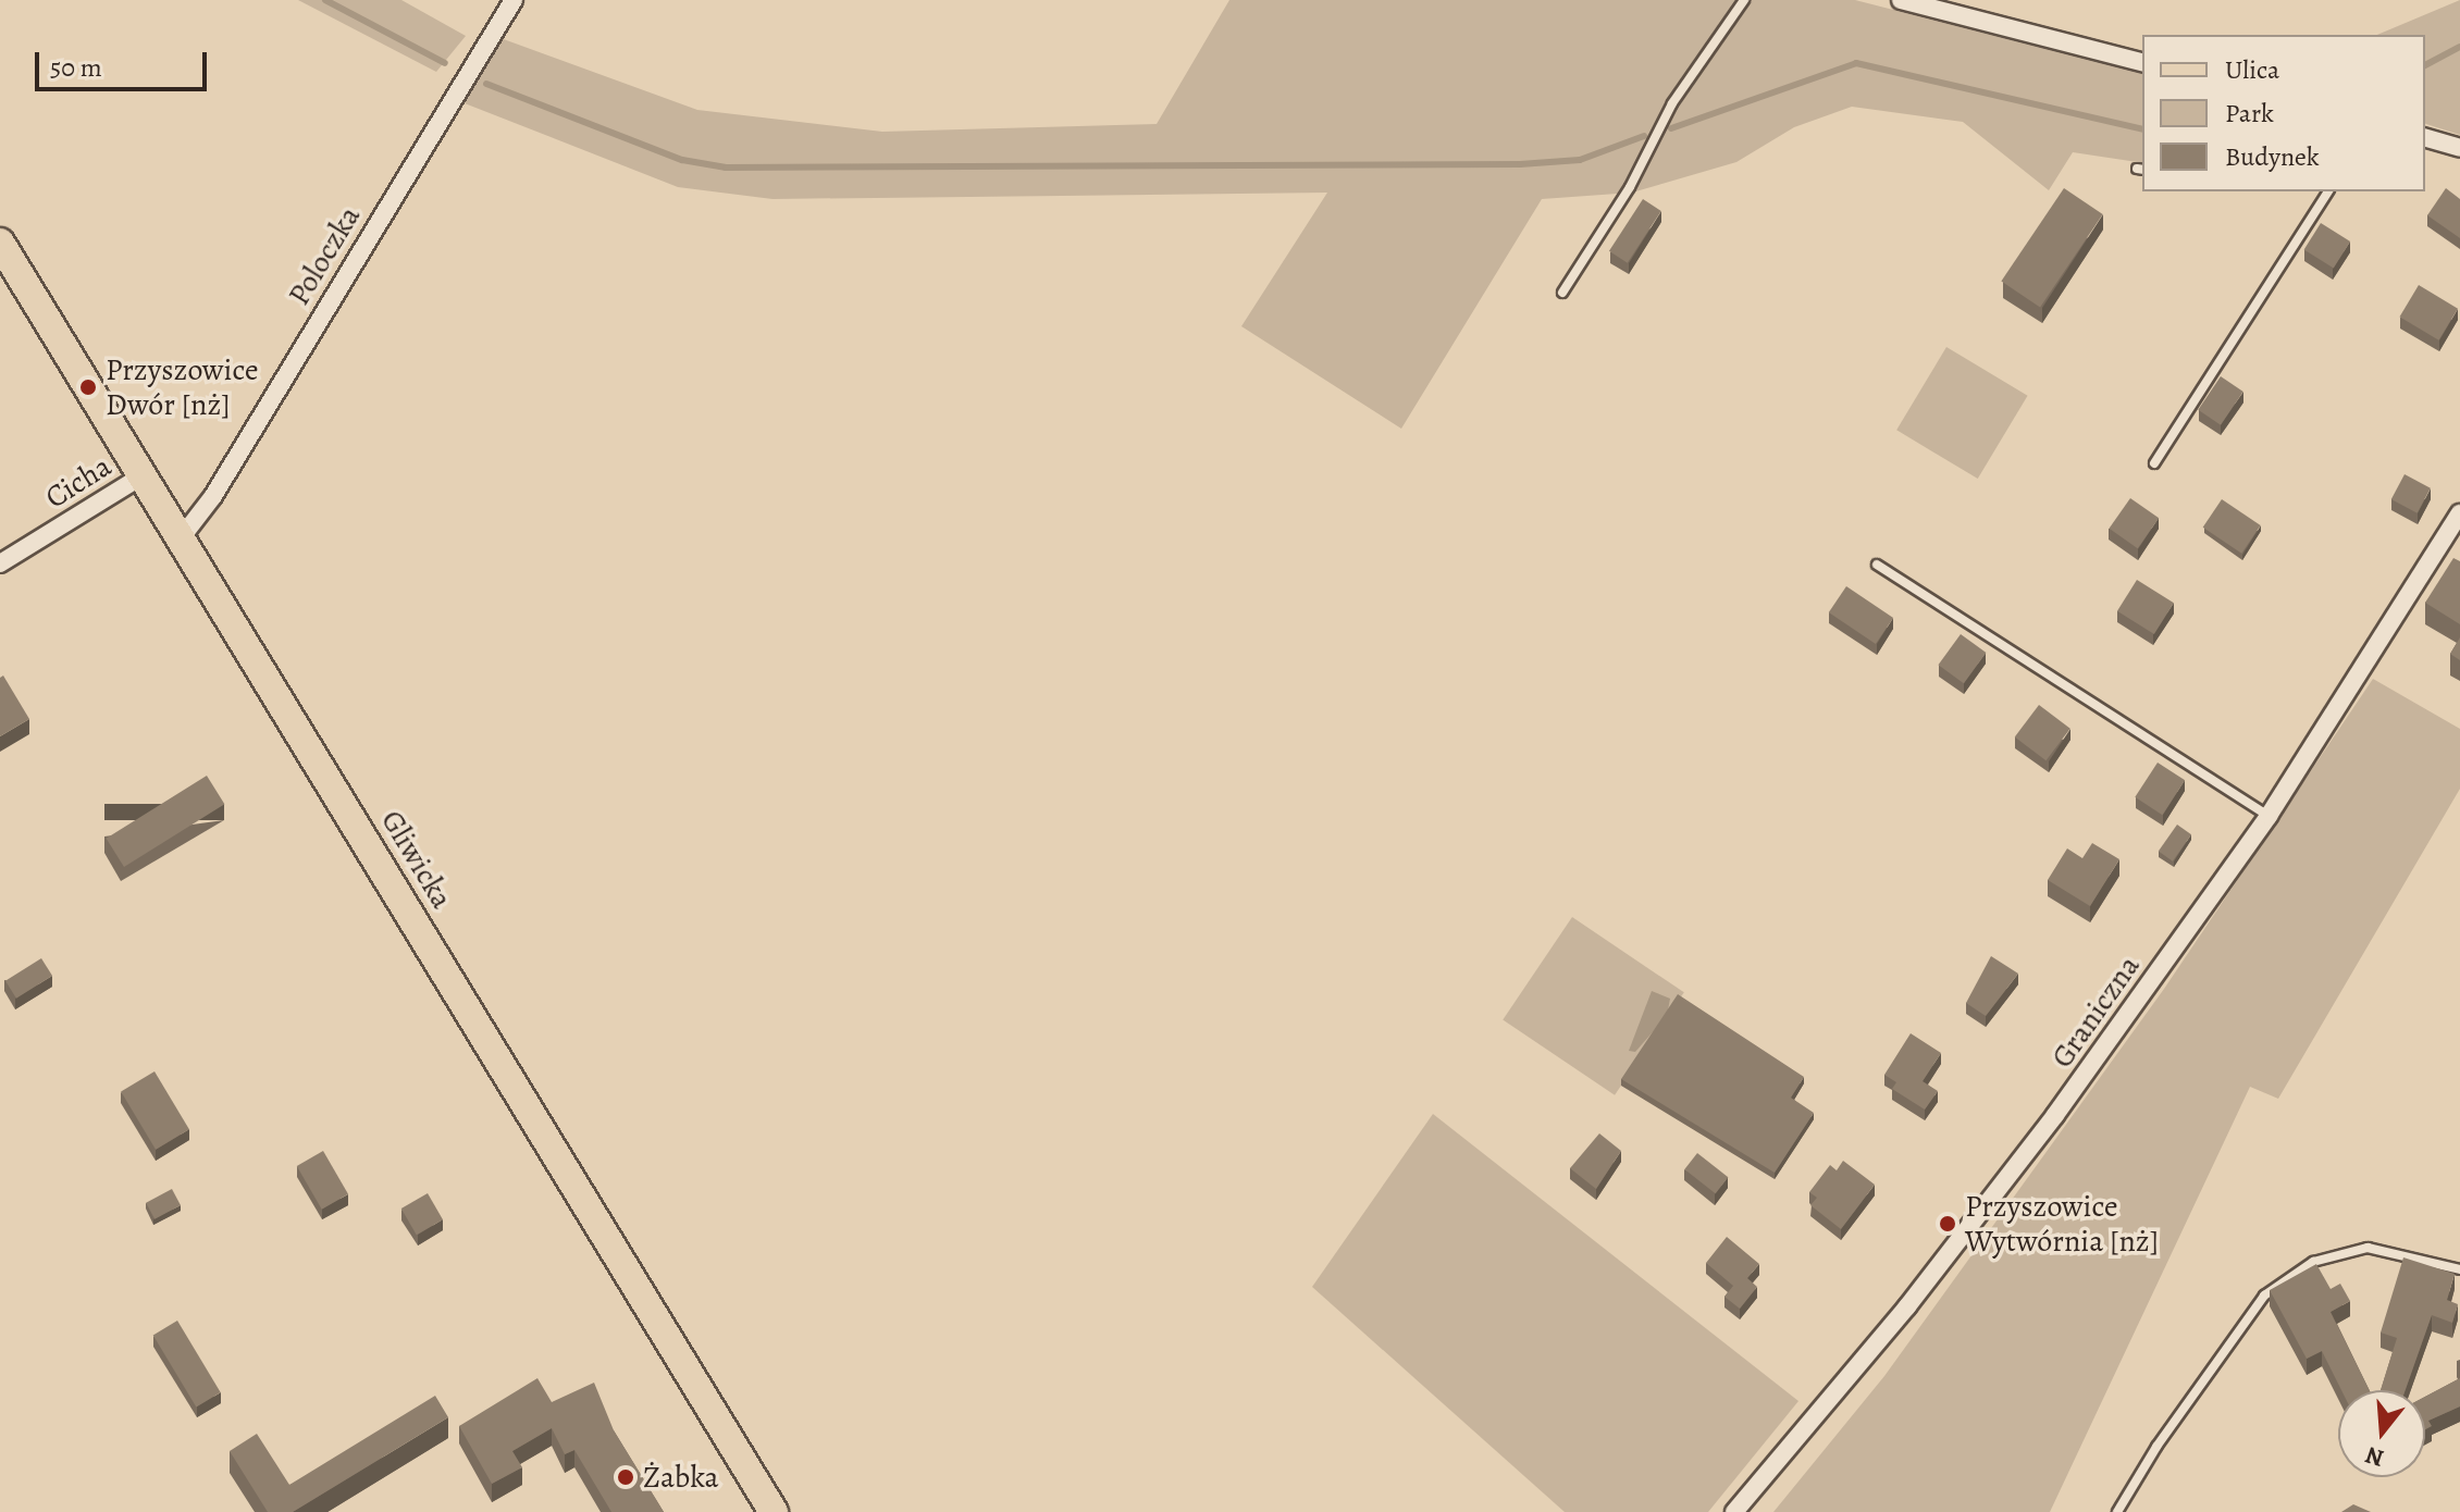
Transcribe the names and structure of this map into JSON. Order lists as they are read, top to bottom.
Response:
{
  "streets": {
    "main road": ["Gliwicka"],
    "street": ["Poloczka", "Cicha", "Graniczna"]
  },
  "crossings": [
    ["Poloczka", "Gliwicka"],
    ["Cicha", "Gliwicka"]
  ],
  "places": ["Przyszowice Dwór [nż]", "Przyszowice Wytwórnia [nż]", "Żabka"],
  "legend": ["Ulica", "Park", "Budynek"],
  "scale_bar": "50 m",
  "north": "bottom"
}
